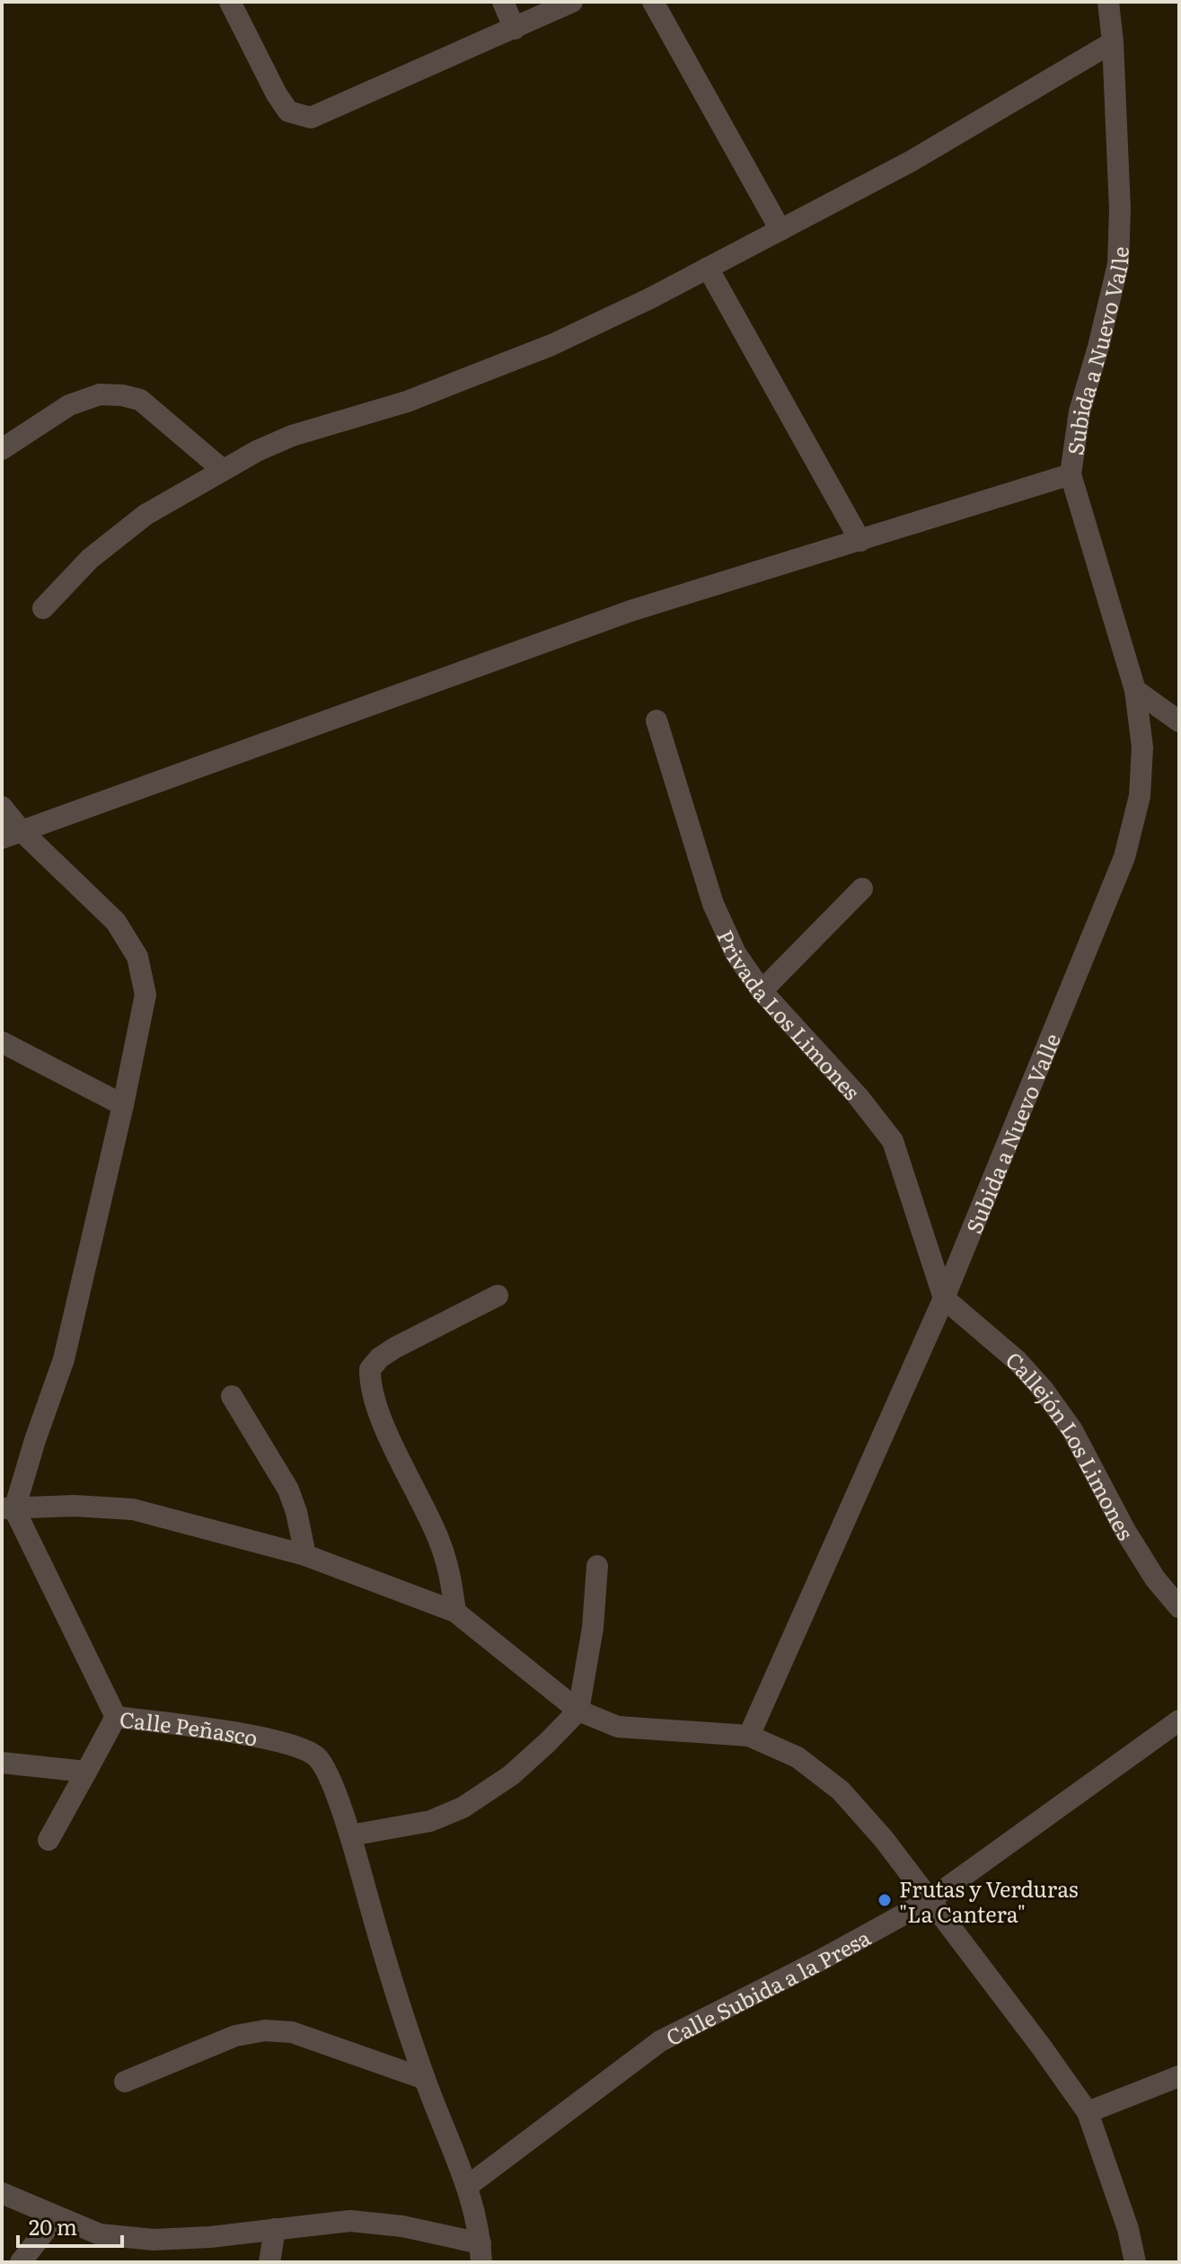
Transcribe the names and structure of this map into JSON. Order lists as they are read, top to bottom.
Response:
{
  "streets": {
    "street": [
      "Subida a Nuevo Valle",
      "Privada Los Limones",
      "Callejón Los Limones",
      "Calle Peñasco",
      "Calle Subida a la Presa"
    ]
  },
  "crossings": [
    ["Subida a Nuevo Valle", "Privada Los Limones"],
    ["Subida a Nuevo Valle", "Callejón Los Limones"],
    ["Privada Los Limones", "Callejón Los Limones"]
  ],
  "places": ["Frutas y Verduras \"La Cantera\""],
  "scale_bar": "20 m"
}
